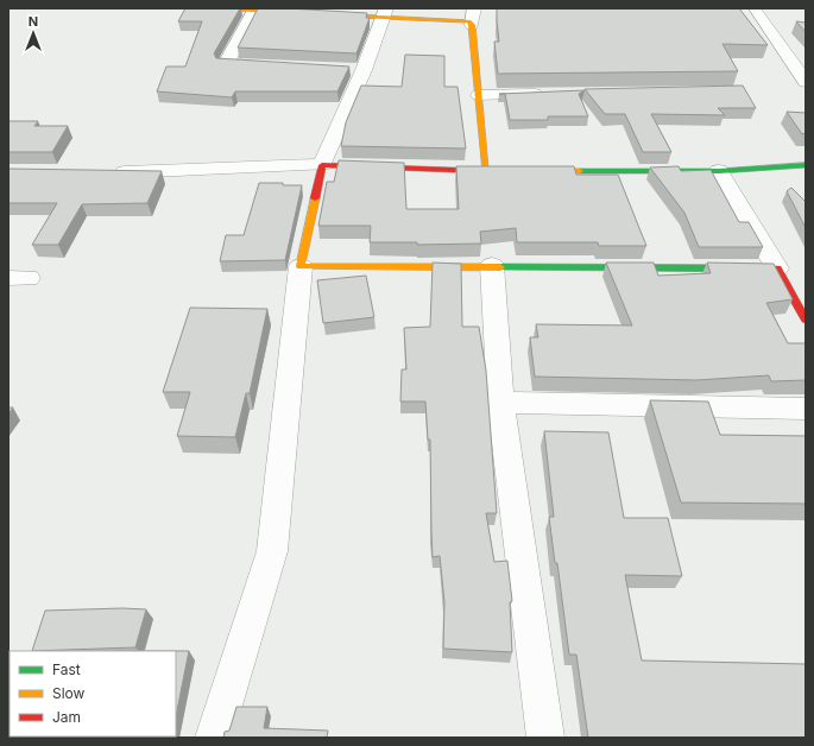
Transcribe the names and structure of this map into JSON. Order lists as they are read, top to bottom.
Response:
{
  "legend": ["Fast", "Slow", "Jam"],
  "north": "top"
}
